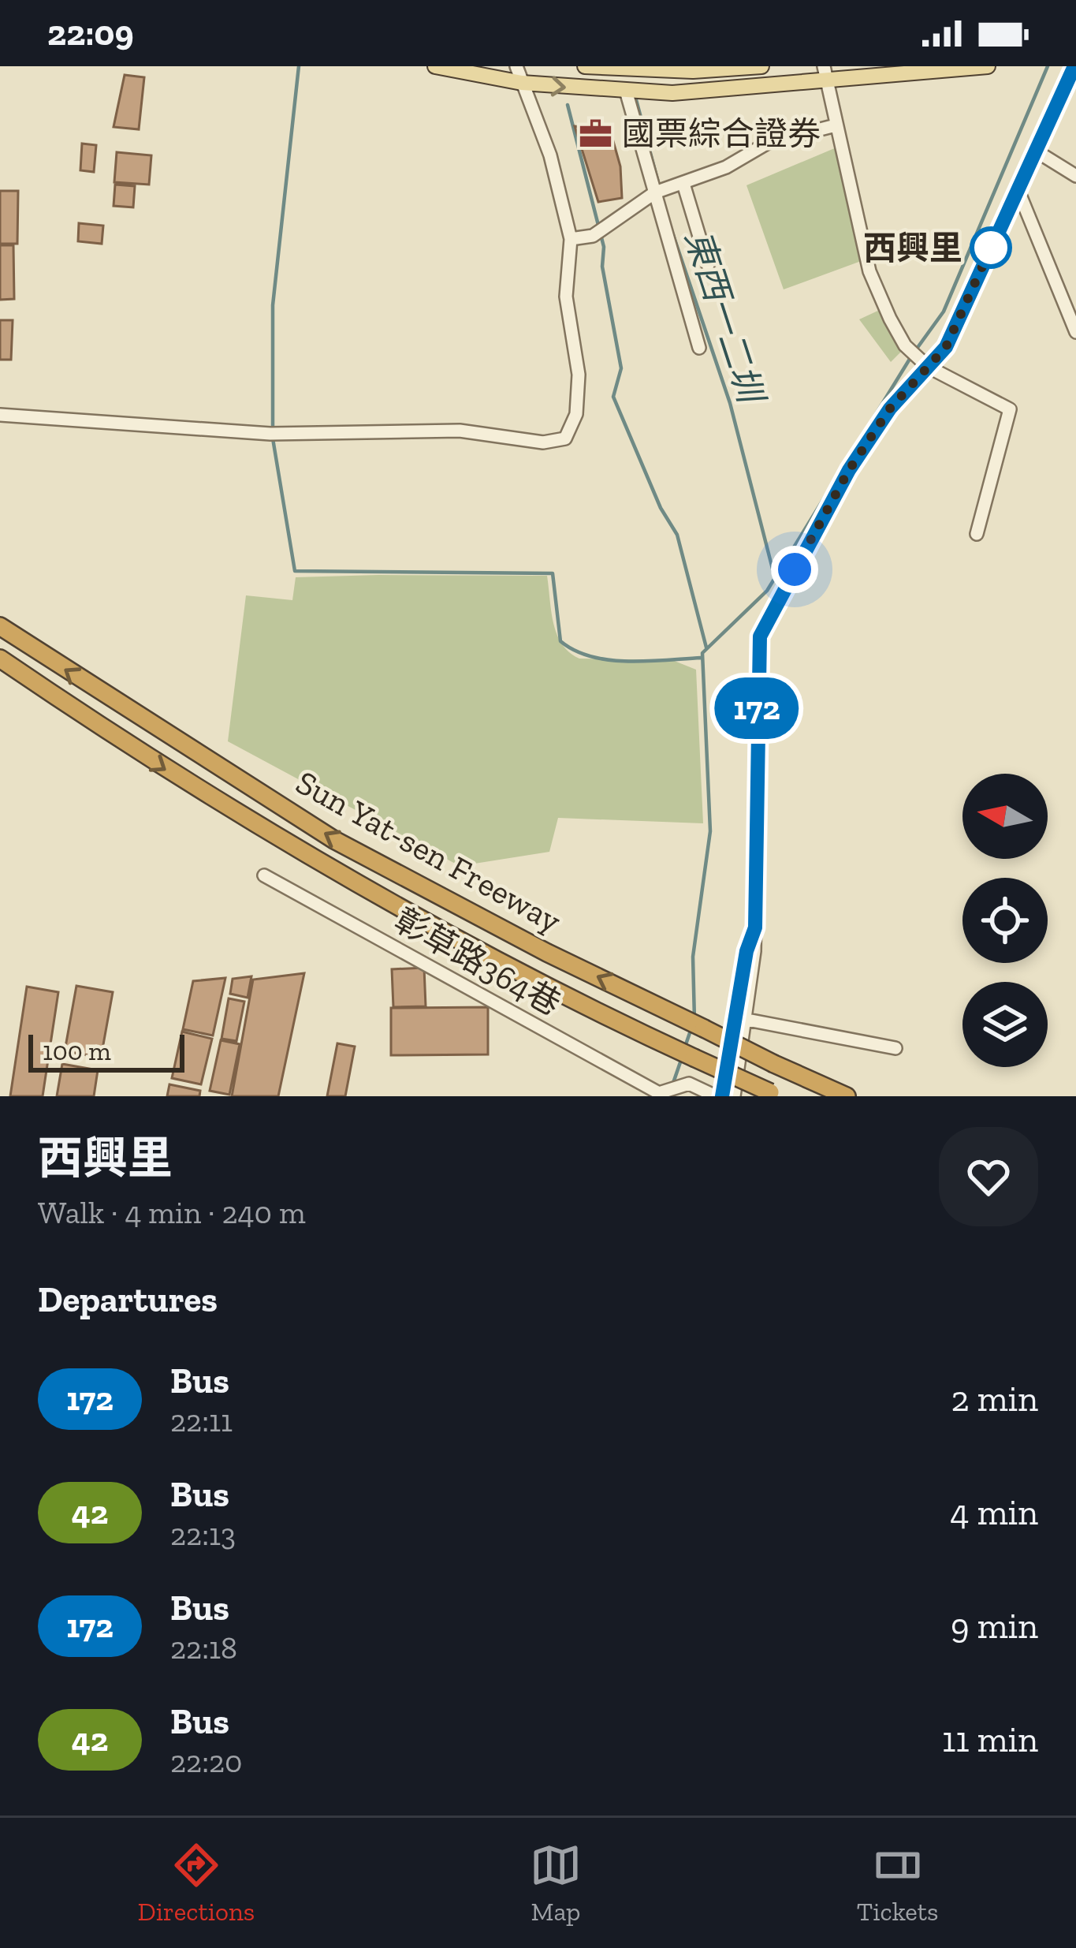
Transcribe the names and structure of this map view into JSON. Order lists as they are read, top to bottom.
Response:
{
  "streets": {
    "highway": ["Sun Yat-sen Freeway"],
    "street": ["彰草路364巷"]
  },
  "water": ["東西一二圳"],
  "places": {
    "office": ["國票綜合證券"],
    "other": ["西興里"]
  },
  "lines": ["bus line 172"],
  "scale_bar": "100 m",
  "north": "left",
  "page": {
    "status": "22:09",
    "on_map": "172",
    "scale": "100 m",
    "heading": [
      ["西興里", "Walk · 4 min · 240 m"],
      "Departures"
    ],
    "list": [
      {
        "mark": "172",
        "name": "Bus",
        "note": "22:11",
        "value": "2 min"
      },
      {
        "mark": "42",
        "name": "Bus",
        "note": "22:13",
        "value": "4 min"
      },
      {
        "mark": "172",
        "name": "Bus",
        "note": "22:18",
        "value": "9 min"
      },
      {
        "mark": "42",
        "name": "Bus",
        "note": "22:20",
        "value": "11 min"
      }
    ],
    "tabs": ["Directions", "Map", "Tickets"]
  }
}
